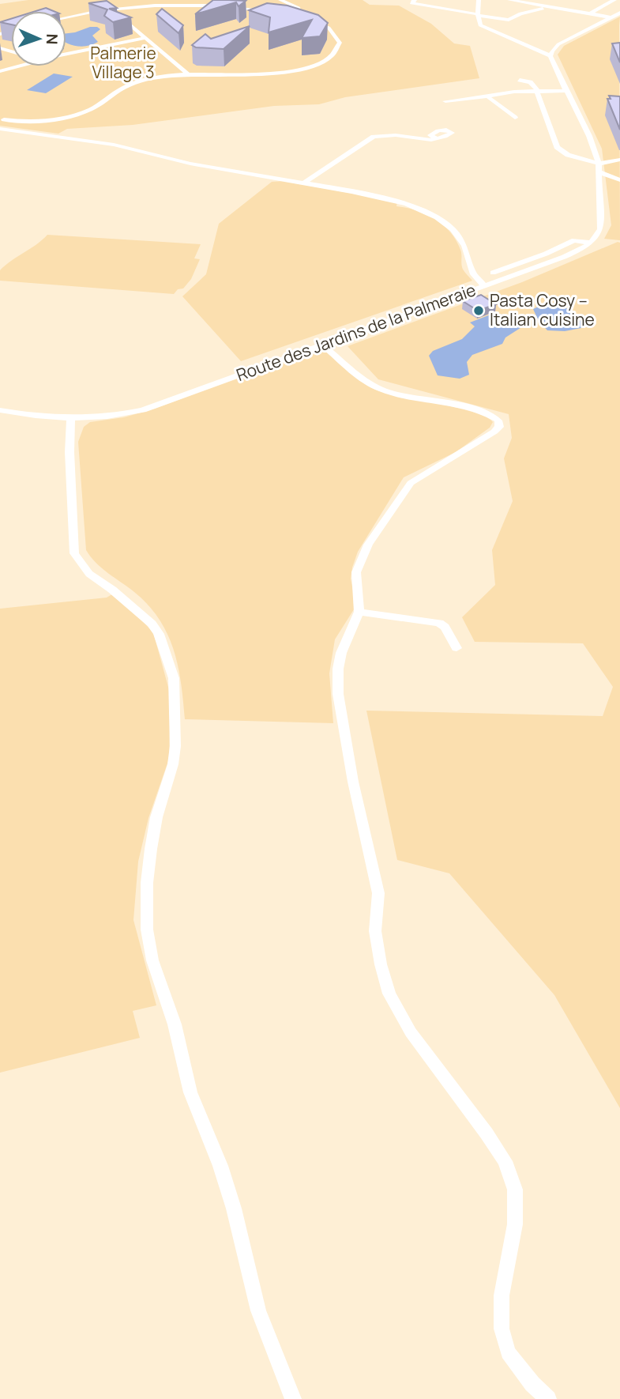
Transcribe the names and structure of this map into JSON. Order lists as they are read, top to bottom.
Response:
{
  "streets": {
    "street": ["Route des Jardins de la Palmeraie"]
  },
  "parks": ["Palmerie Village 3"],
  "places": ["Pasta Cosy – Italian cuisine"],
  "north": "right"
}
